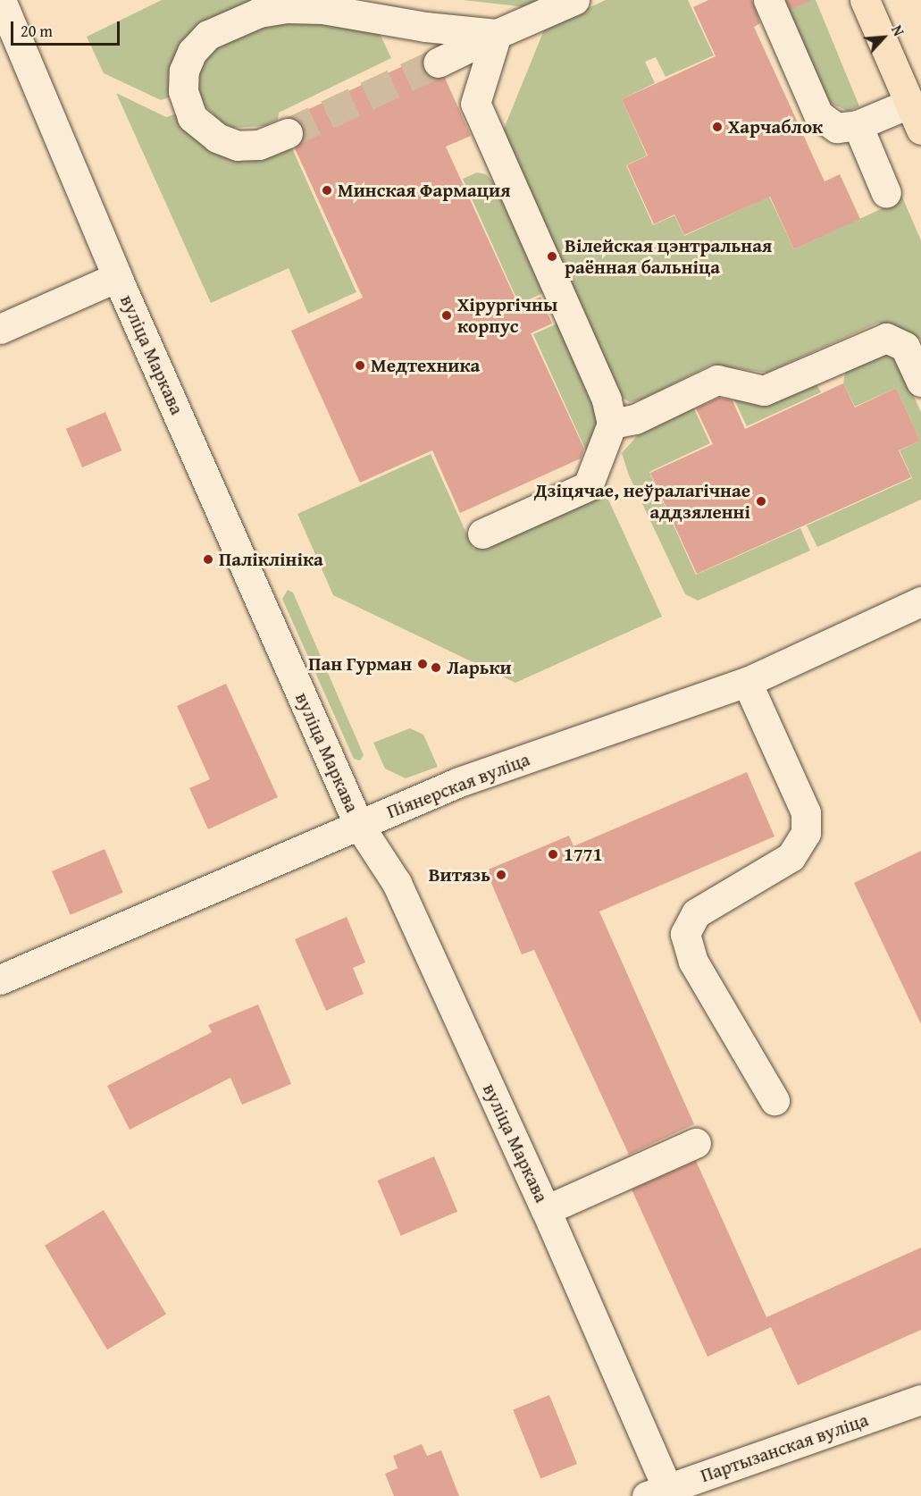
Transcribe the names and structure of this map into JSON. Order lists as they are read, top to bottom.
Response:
{
  "streets": {
    "street": ["вуліца Маркава", "Піянерская вуліца", "Партызанская вуліца"]
  },
  "crossings": [
    ["вуліца Маркава", "Піянерская вуліца"],
    ["вуліца Маркава", "Партызанская вуліца"]
  ],
  "places": [
    "Харчаблок",
    "Минская Фармация",
    "Вілейская цэнтральная раённая бальніца",
    "Хірургічны корпус",
    "Медтехника",
    "Дзіцячае, неўралагічнае аддзяленні",
    "Паліклініка",
    "Пан Гурман",
    "Ларьки",
    "1771",
    "Витязь"
  ],
  "scale_bar": "20 m",
  "north": "top right"
}
